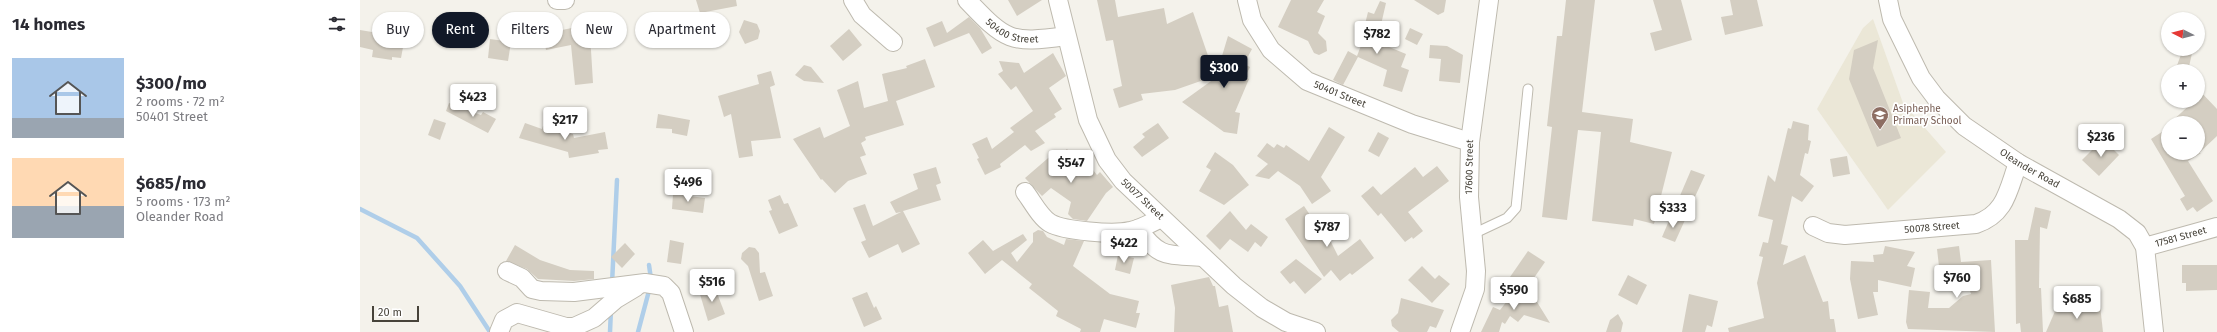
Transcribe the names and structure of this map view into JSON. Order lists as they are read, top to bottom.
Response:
{
  "streets": {
    "street": [
      "50400 Street",
      "50401 Street",
      "17600 Street",
      "Oleander Road",
      "50077 Street",
      "50078 Street",
      "17581 Street"
    ]
  },
  "crossings": [
    ["50400 Street", "50077 Street"],
    ["50401 Street", "17600 Street"],
    ["Oleander Road", "50078 Street"],
    ["Oleander Road", "17581 Street"]
  ],
  "places": {
    "school or university": ["Asiphephe Primary School"]
  },
  "scale_bar": "20 m",
  "north": "left",
  "page": {
    "heading": "14 homes",
    "map_buttons": ["+", "−"],
    "chip": [
      "Buy",
      "Rent",
      "Filters",
      "New",
      "Apartment"
    ],
    "price": [
      "$782",
      "$300",
      "$423",
      "$217",
      "$236",
      "$547",
      "$496",
      "$333",
      "$787",
      "$422",
      "$760",
      "$516",
      "$590",
      "$685"
    ],
    "list": [
      {
        "name": "$300/mo",
        "note": "2 rooms · 72 m² · 50401 Street"
      },
      {
        "name": "$685/mo",
        "note": "5 rooms · 173 m² · Oleander Road"
      }
    ],
    "scale": "20 m"
  }
}
